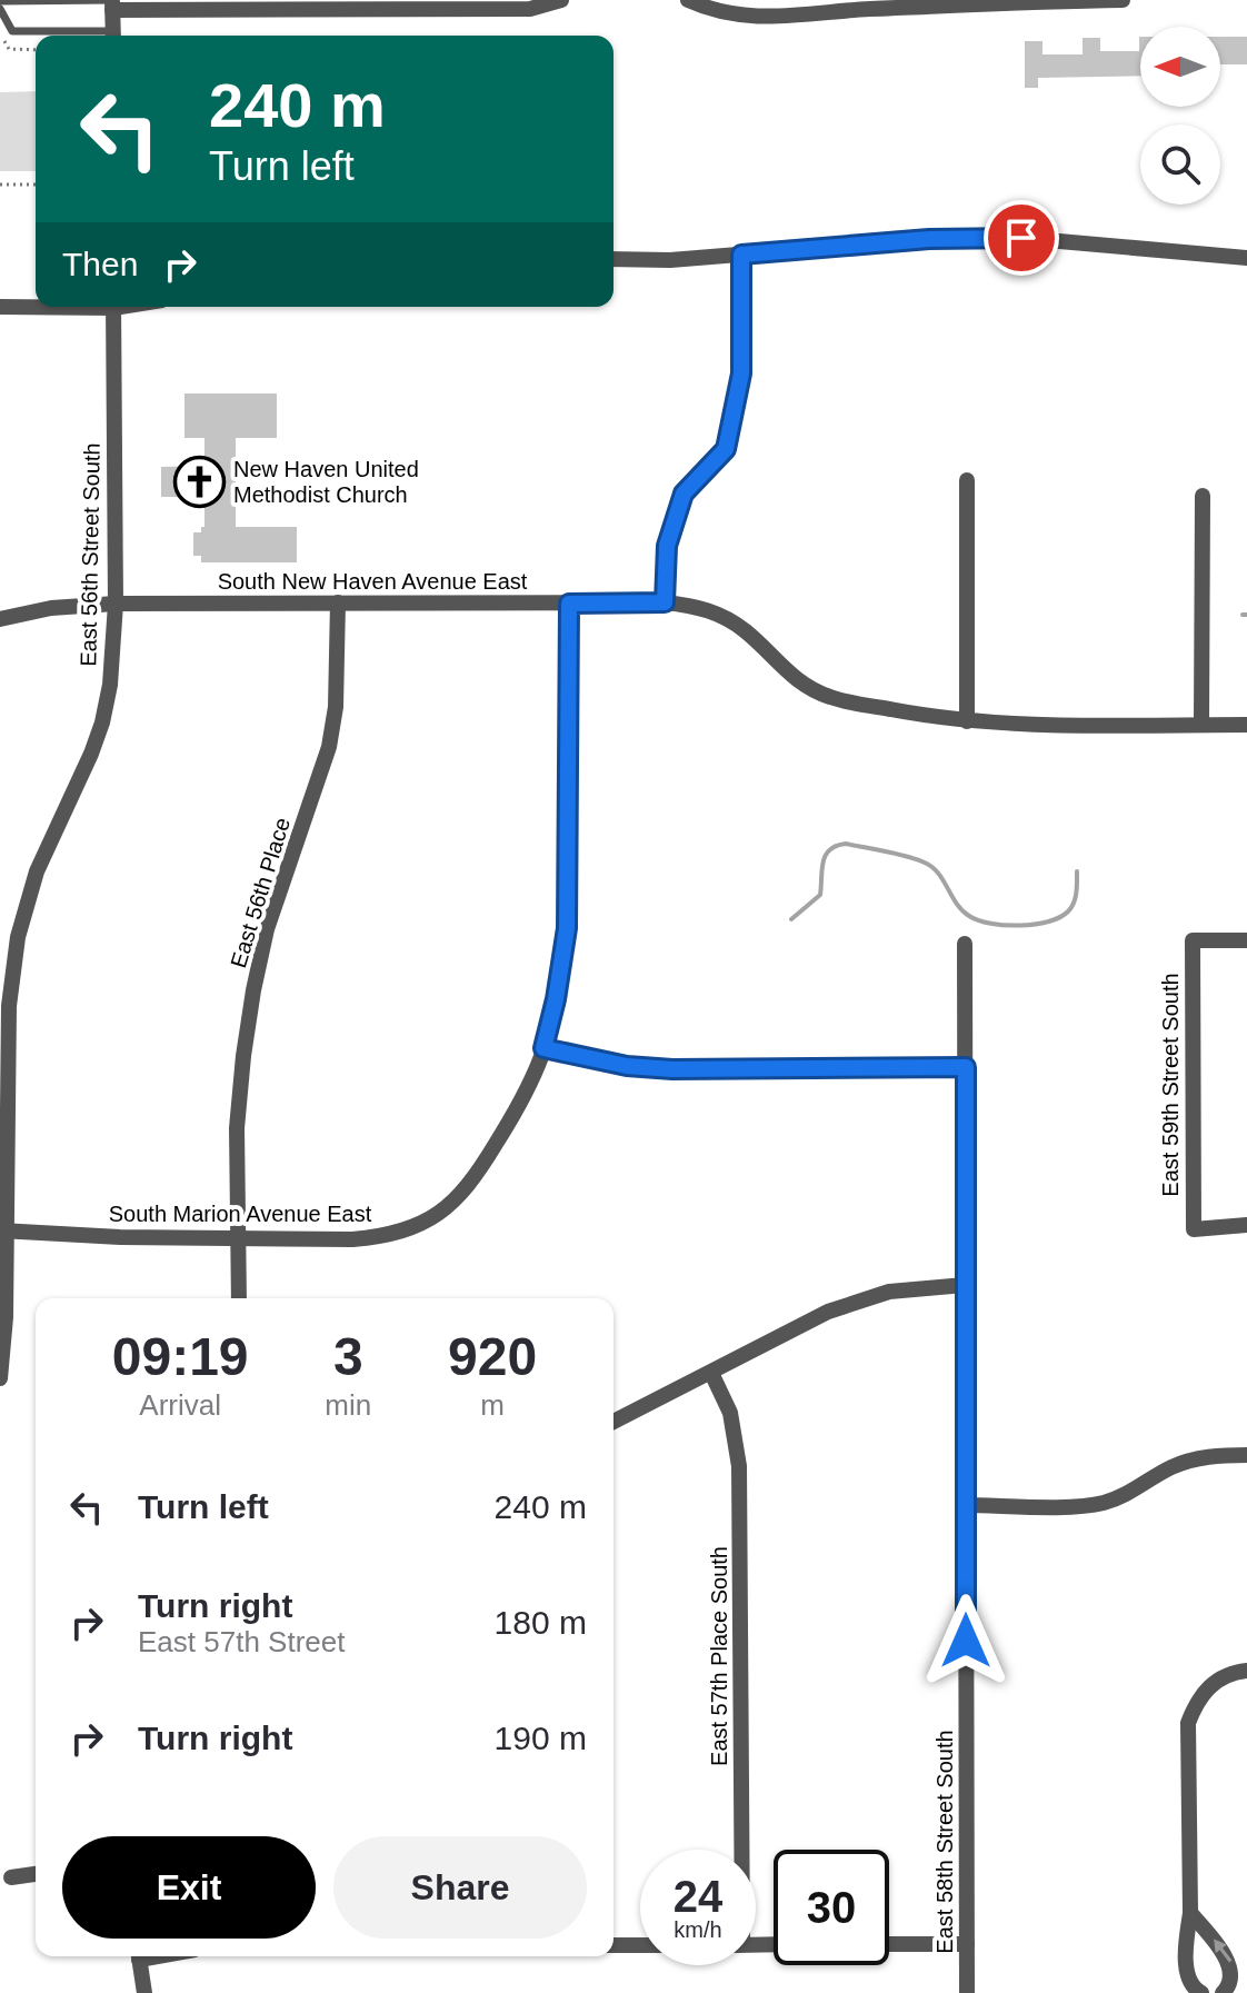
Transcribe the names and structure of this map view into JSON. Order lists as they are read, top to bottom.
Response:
{
  "streets": {
    "street": [
      "East 56th Street South",
      "South New Haven Avenue East",
      "East 56th Place",
      "East 59th Street South",
      "South Marion Avenue East",
      "East 57th Place South",
      "East 58th Street South"
    ]
  },
  "crossings": [
    ["East 56th Street South", "South New Haven Avenue East"],
    ["East 56th Street South", "South Marion Avenue East"],
    ["South New Haven Avenue East", "East 56th Place"],
    ["South New Haven Avenue East", "South Marion Avenue East"],
    ["East 56th Place", "South Marion Avenue East"]
  ],
  "places": {
    "church": ["New Haven United Methodist Church"]
  },
  "north": "left",
  "page": {
    "turn": ["240 m", "Turn left"],
    "then": "Then",
    "eta": [
      "09:19",
      "Arrival",
      "3",
      "min",
      "920",
      "m"
    ],
    "list": [
      {
        "name": "Turn left",
        "value": "240 m"
      },
      {
        "name": "Turn right",
        "note": "East 57th Street",
        "value": "180 m"
      },
      {
        "name": "Turn right",
        "value": "190 m"
      }
    ],
    "buttons": ["Exit", "Share"],
    "speed": "24 km/h",
    "limit": "30"
  }
}
